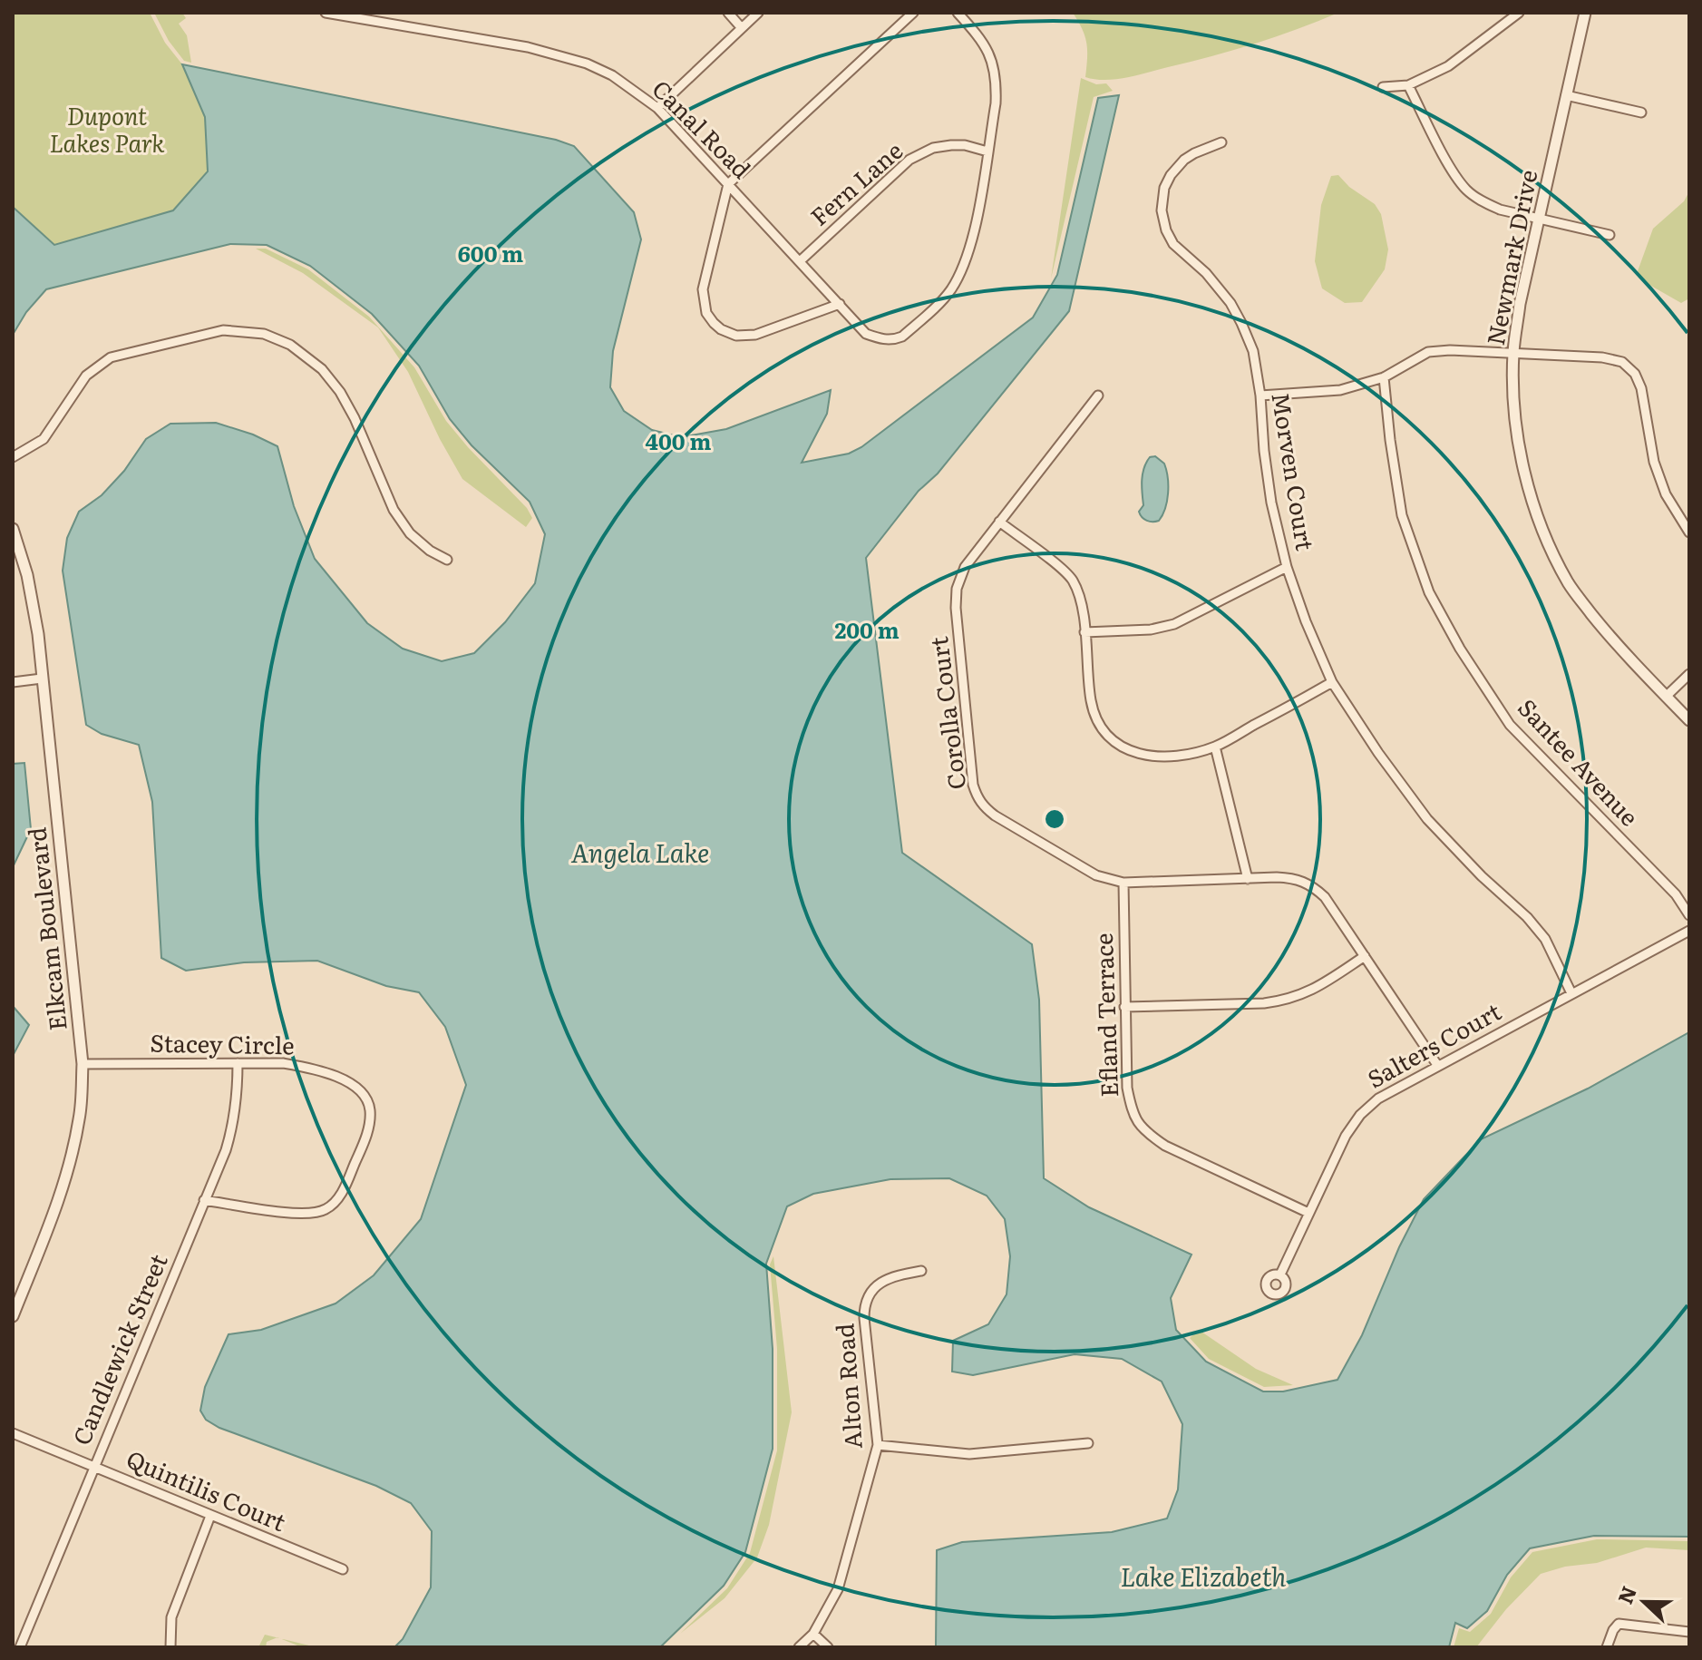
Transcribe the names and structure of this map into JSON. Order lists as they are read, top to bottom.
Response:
{
  "streets": {
    "street": [
      "Canal Road",
      "Fern Lane",
      "Newmark Drive",
      "Morven Court",
      "Corolla Court",
      "Santee Avenue",
      "Elkcam Boulevard",
      "Efland Terrace",
      "Stacey Circle",
      "Salters Court",
      "Candlewick Street",
      "Alton Road",
      "Quintilis Court"
    ]
  },
  "crossings": [
    ["Canal Road", "Fern Lane"],
    ["Morven Court", "Salters Court"],
    ["Corolla Court", "Efland Terrace"],
    ["Corolla Court", "Salters Court"],
    ["Elkcam Boulevard", "Stacey Circle"],
    ["Efland Terrace", "Salters Court"],
    ["Stacey Circle", "Candlewick Street"],
    ["Candlewick Street", "Quintilis Court"]
  ],
  "water": ["Angela Lake", "Lake Elizabeth"],
  "parks": ["Dupont Lakes Park"],
  "north": "left",
  "rings": ["600 m", "400 m", "200 m"]
}
